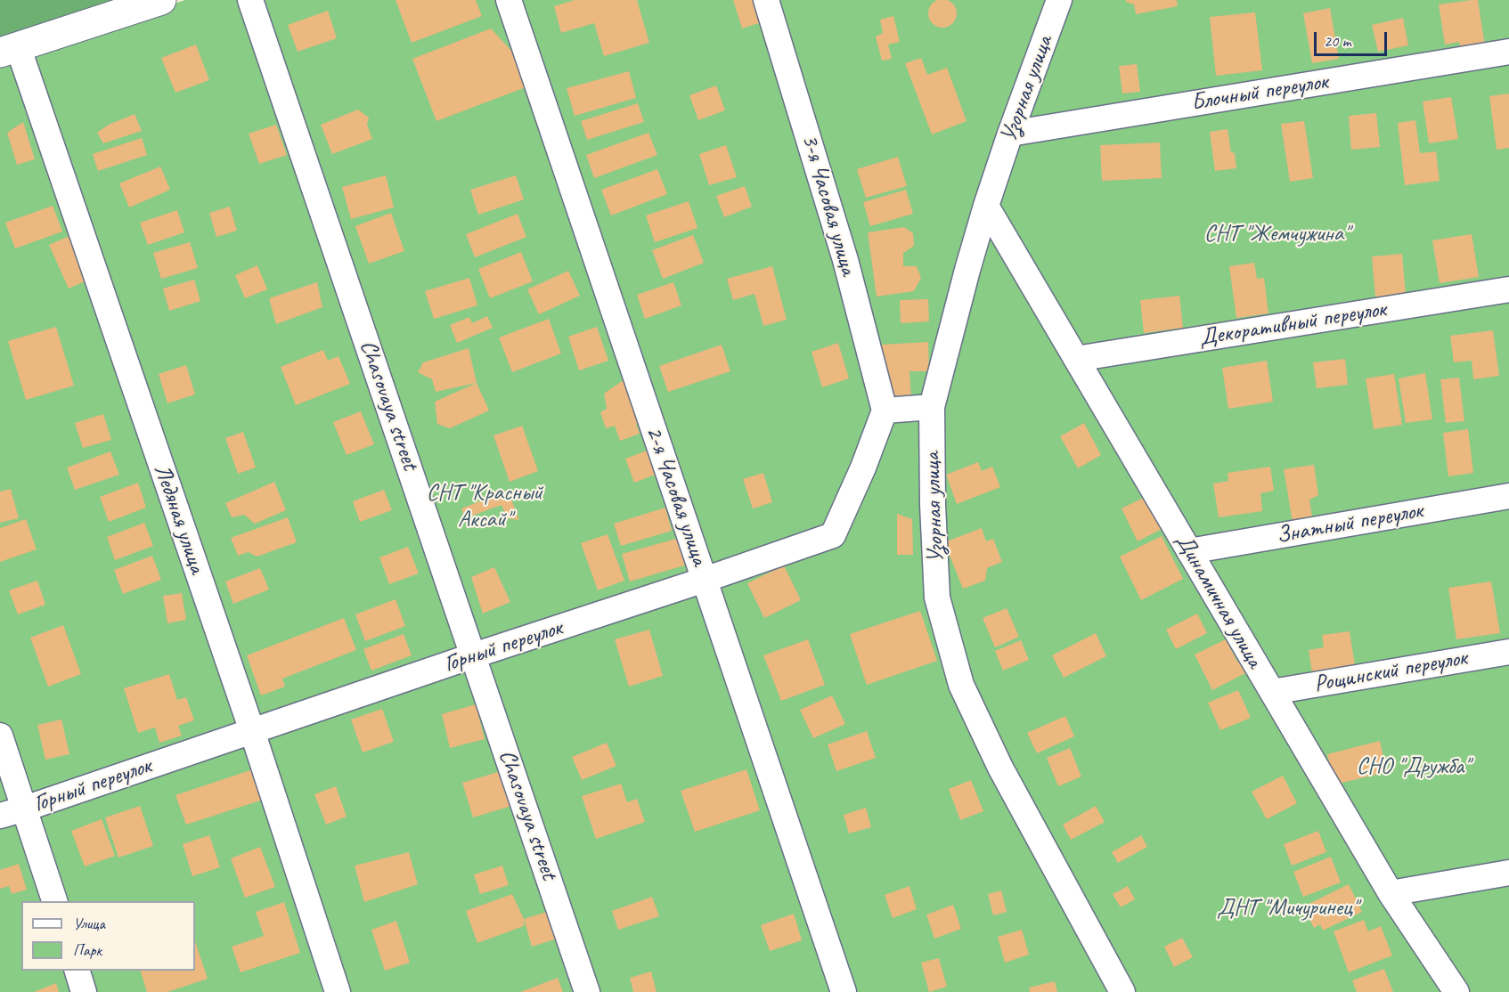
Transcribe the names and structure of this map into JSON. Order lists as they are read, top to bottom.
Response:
{
  "streets": {
    "street": [
      "Узорная улица",
      "Блочный переулок",
      "3-я Часовая улица",
      "Декоративный переулок",
      "Chasovaya street",
      "2-я Часовая улица",
      "Ледяная улица",
      "Знатный переулок",
      "Динамичная улица",
      "Горный переулок",
      "Рощинский переулок"
    ]
  },
  "crossings": [
    ["Узорная улица", "Блочный переулок"],
    ["Узорная улица", "Динамичная улица"],
    ["3-я Часовая улица", "Горный переулок"],
    ["Декоративный переулок", "Динамичная улица"],
    ["Chasovaya street", "Горный переулок"],
    ["2-я Часовая улица", "Горный переулок"],
    ["Ледяная улица", "Горный переулок"],
    ["Знатный переулок", "Динамичная улица"],
    ["Динамичная улица", "Рощинский переулок"]
  ],
  "parks": [
    "СНТ \"Жемчужина\"",
    "СНТ \"Красный Аксай\"",
    "СНО \"Дружба\"",
    "ДНТ \"Мичуринец\""
  ],
  "legend": ["Улица", "Парк"],
  "scale_bar": "20 m"
}
